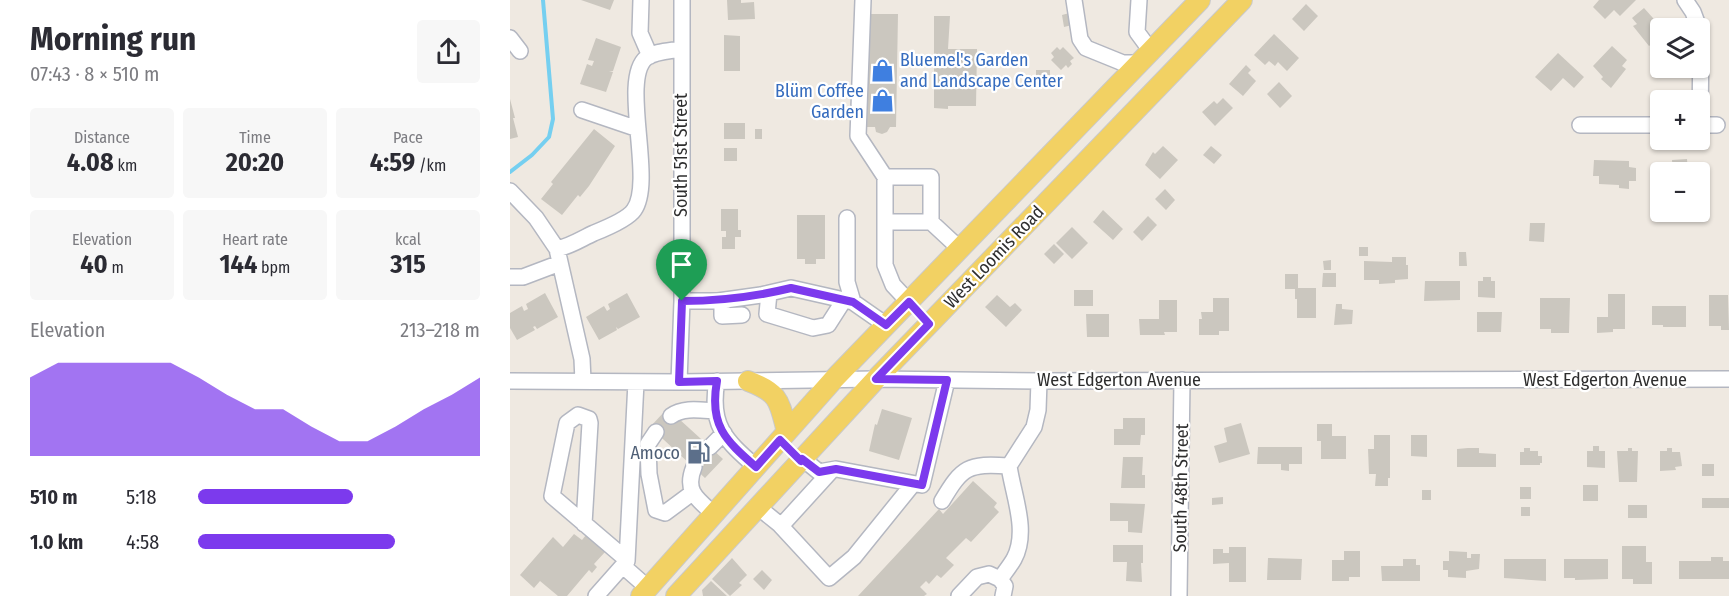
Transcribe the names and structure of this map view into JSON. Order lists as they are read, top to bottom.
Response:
{
  "streets": {
    "main road": ["West Loomis Road"],
    "street": ["South 51st Street", "West Edgerton Avenue", "South 48th Street"]
  },
  "crossings": [
    ["South 51st Street", "West Edgerton Avenue"],
    ["West Loomis Road", "West Edgerton Avenue"],
    ["West Edgerton Avenue", "South 48th Street"]
  ],
  "places": {
    "shop": ["Bluemel's Garden and Landscape Center", "Blüm Coffee Garden"],
    "fuel station": ["Amoco"]
  },
  "page": {
    "heading": ["Morning run", "07:43 · 8 × 510 m"],
    "map_buttons": ["+", "−"],
    "stats": [
      ["Distance", "4.08 km"],
      ["Time", "20:20"],
      ["Pace", "4:59 /km"],
      ["Elevation", "40 m"],
      ["Heart rate", "144 bpm"],
      ["kcal", "315"]
    ],
    "chart": ["Elevation", "213–218 m"],
    "list": [
      {
        "name": "510 m",
        "note": "5:18"
      },
      {
        "name": "1.0 km",
        "note": "4:58"
      }
    ]
  }
}
